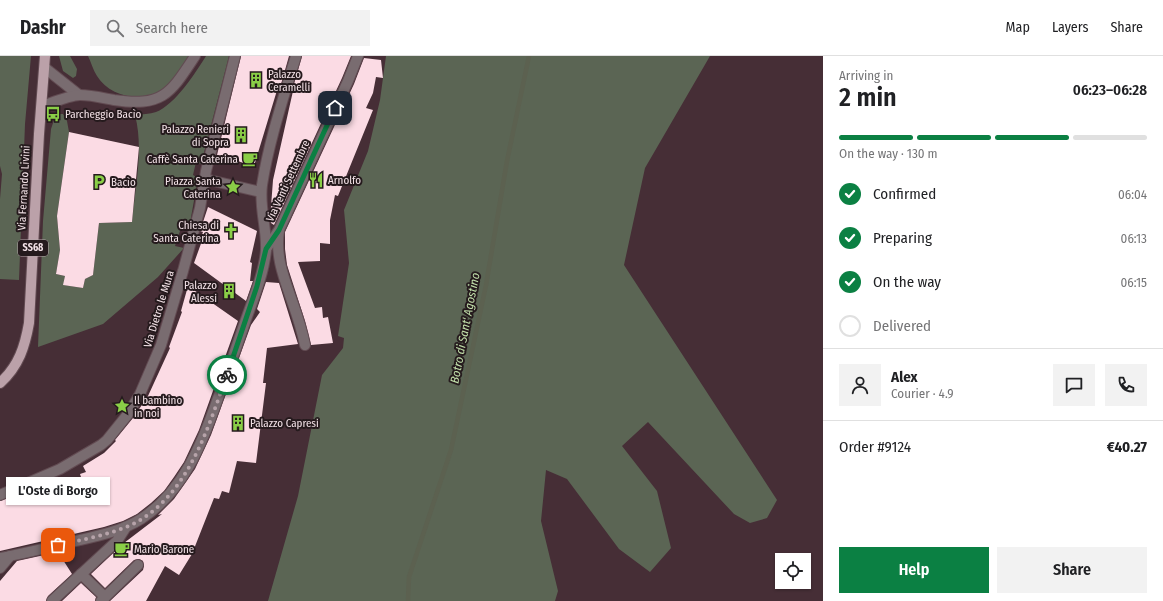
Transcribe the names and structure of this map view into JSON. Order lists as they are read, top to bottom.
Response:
{
  "streets": {
    "main road": ["Via Fernando Livini", "SS68"],
    "street": ["Via Venti Settembre", "Via Dietro le Mura"]
  },
  "crossings": [
    ["Via Fernando Livini", "SS68"]
  ],
  "water": ["Botro di Sant' Agostino"],
  "places": {
    "building": [
      "Palazzo Ceramelli",
      "Palazzo Renieri di Sopra",
      "Palazzo Alessi",
      "Palazzo Capresi"
    ],
    "bus stop": ["Parcheggio Bacìo"],
    "cafe": ["Caffè Santa Caterina", "Mario Barone"],
    "restaurant": ["Arnolfo"],
    "parking": ["Bacìo"],
    "place": ["Piazza Santa Caterina", "Il bambino in noi"],
    "church": ["Chiesa di Santa Caterina"],
    "other": ["L'Oste di Borgo"]
  },
  "page": {
    "header": "Dashr",
    "search": "Search here",
    "nav": ["Map", "Layers", "Share"],
    "heading": ["2 min", "Arriving in", "06:23–06:28"],
    "panel": [
      "Alex",
      "Courier · 4.9",
      "Order #9124",
      "€40.27"
    ],
    "bar": "On the way · 130 m",
    "list": [
      ["Confirmed", "06:04"],
      ["Preparing", "06:13"],
      ["On the way", "06:15"],
      "Delivered"
    ],
    "bubble": "L'Oste di Borgo",
    "buttons": ["Help", "Share"]
  }
}
